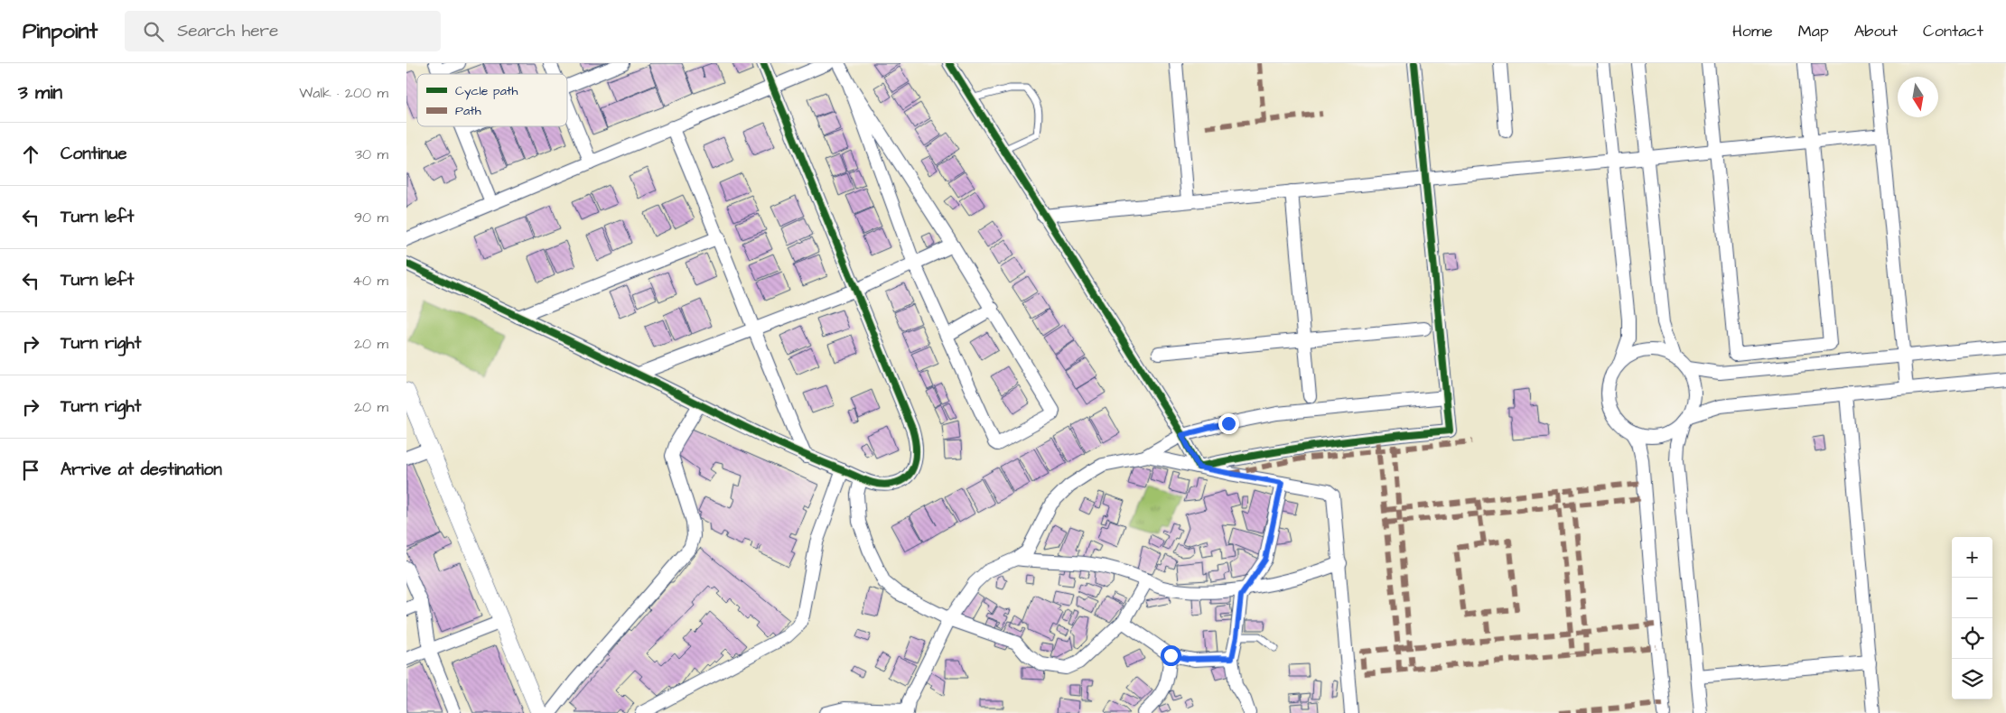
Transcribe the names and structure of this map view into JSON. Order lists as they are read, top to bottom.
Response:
{
  "legend": ["Cycle path", "Path"],
  "north": "bottom",
  "page": {
    "header": "Pinpoint",
    "search": "Search here",
    "nav": [
      "Home",
      "Map",
      "About",
      "Contact"
    ],
    "heading": ["3 min", "Walk · 200 m"],
    "list": [
      ["Continue", "30 m"],
      ["Turn left", "90 m"],
      ["Turn left", "40 m"],
      ["Turn right", "20 m"],
      ["Turn right", "20 m"],
      "Arrive at destination"
    ],
    "map_buttons": ["+", "−"]
  }
}
